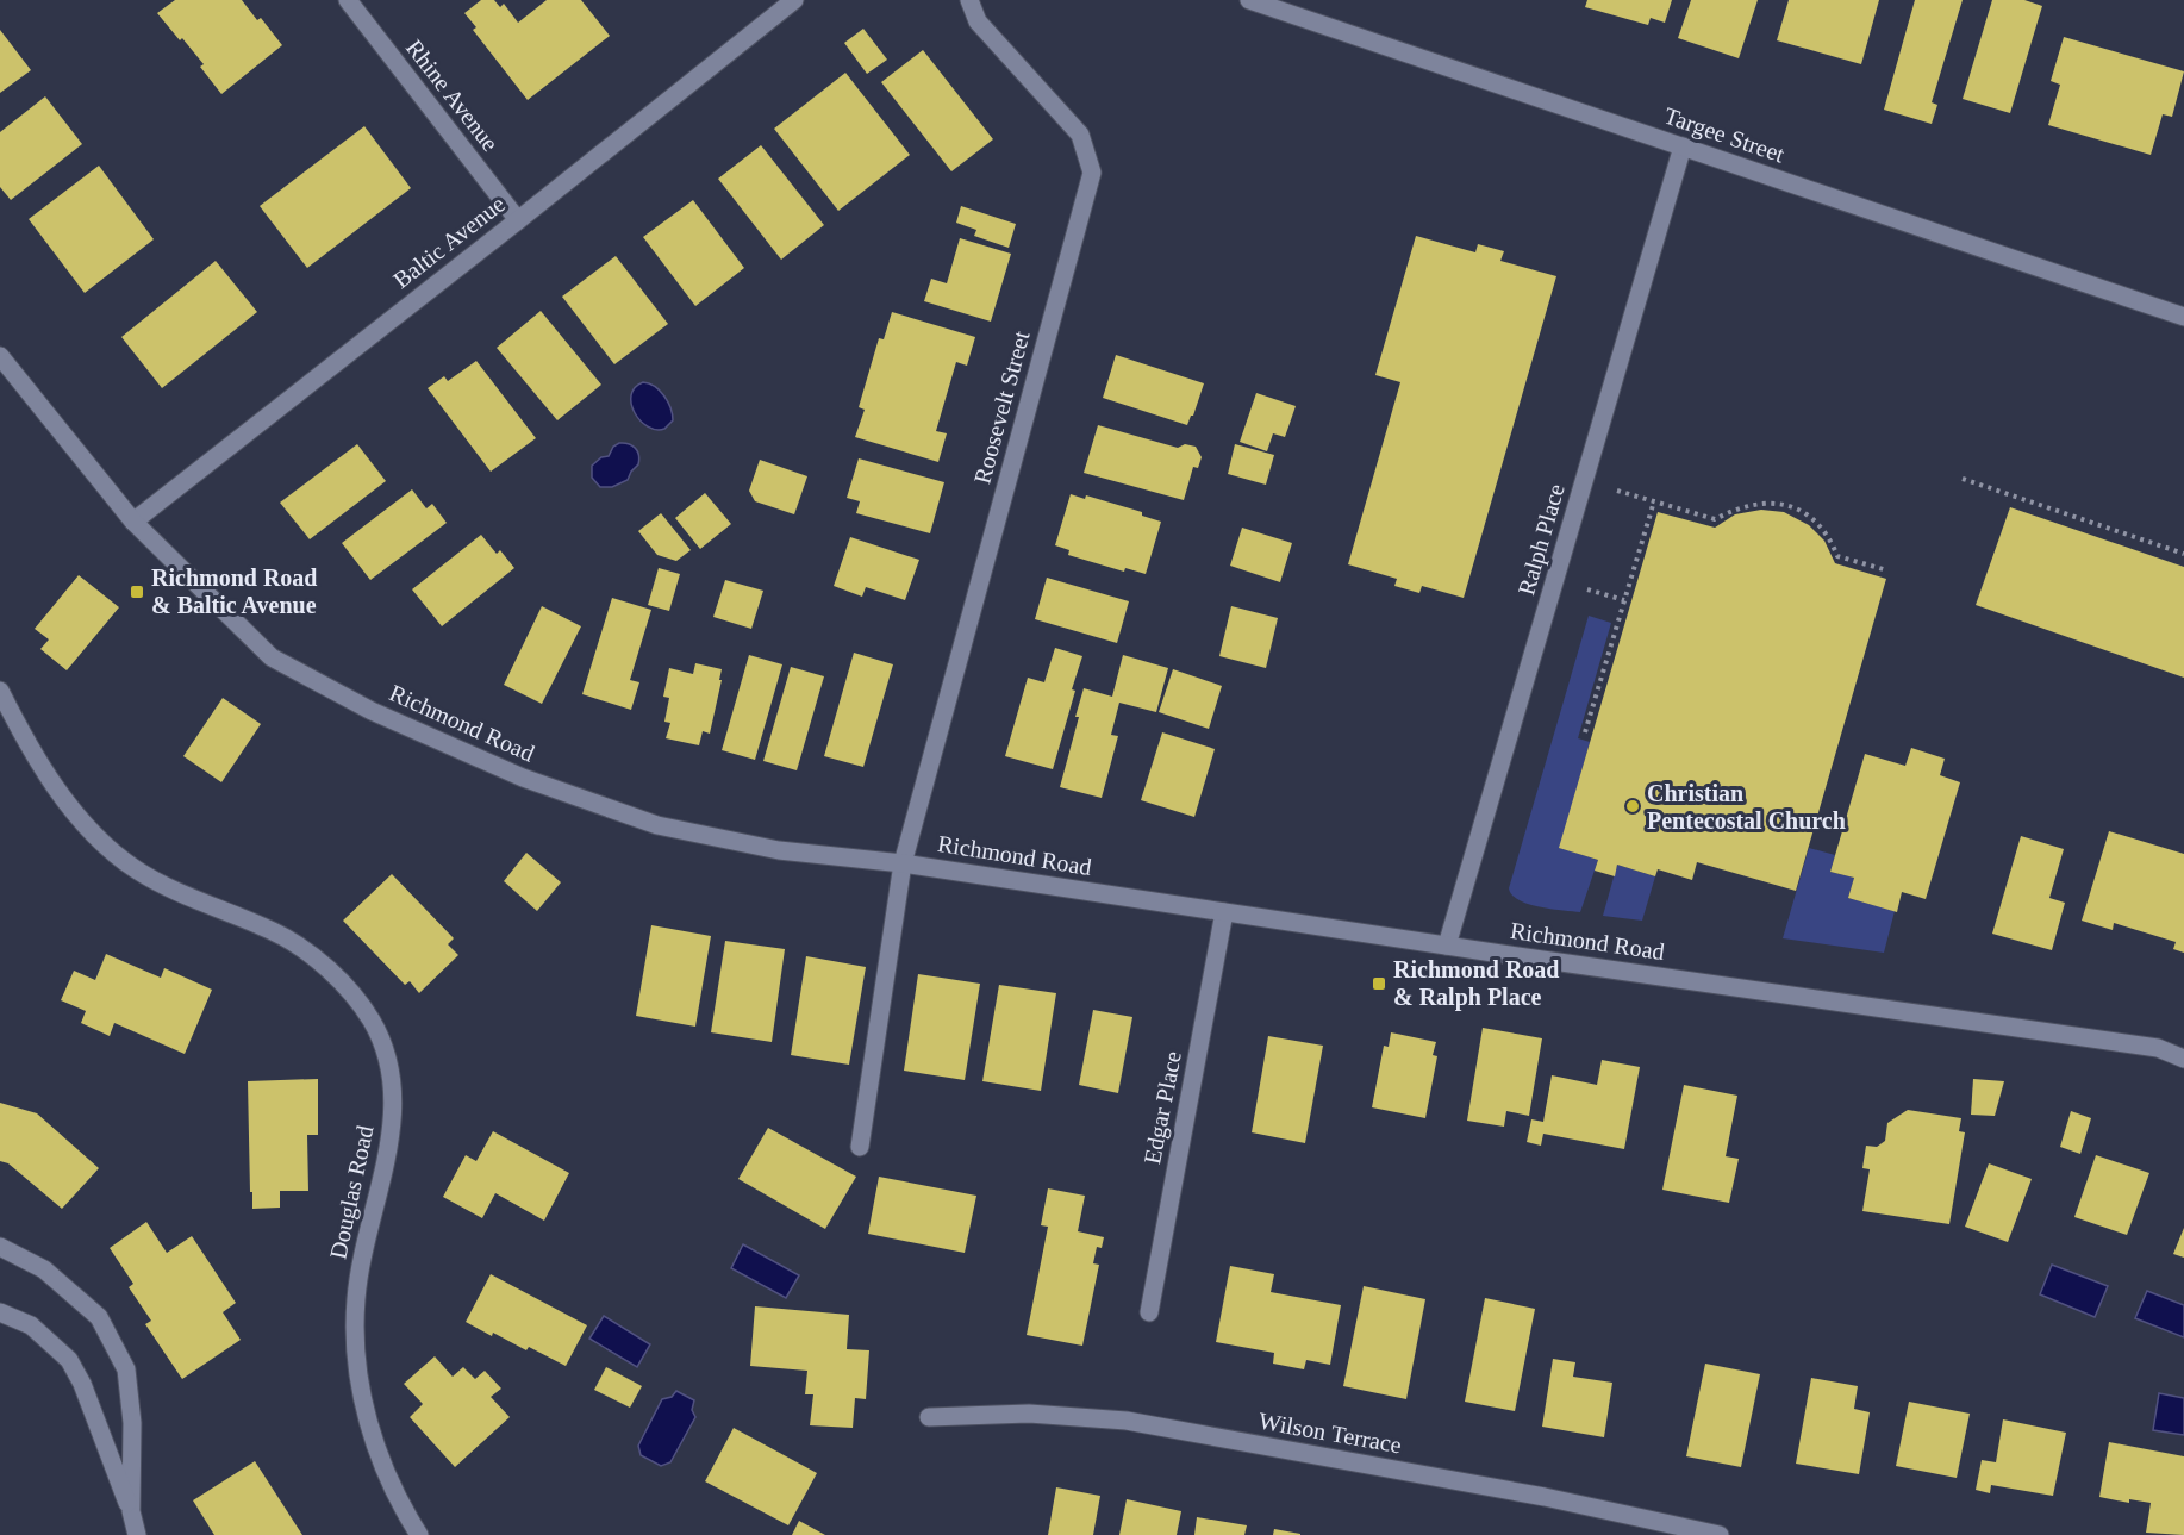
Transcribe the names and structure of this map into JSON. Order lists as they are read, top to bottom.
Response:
{
  "streets": {
    "street": [
      "Rhine Avenue",
      "Targee Street",
      "Baltic Avenue",
      "Roosevelt Street",
      "Ralph Place",
      "Richmond Road",
      "Edgar Place",
      "Douglas Road",
      "Wilson Terrace"
    ]
  },
  "crossings": [
    ["Rhine Avenue", "Baltic Avenue"],
    ["Targee Street", "Ralph Place"],
    ["Baltic Avenue", "Richmond Road"],
    ["Roosevelt Street", "Richmond Road"],
    ["Ralph Place", "Richmond Road"],
    ["Richmond Road", "Edgar Place"]
  ],
  "places": {
    "transit": ["Richmond Road & Baltic Avenue", "Richmond Road & Ralph Place"],
    "other": ["Christian Pentecostal Church"]
  }
}
